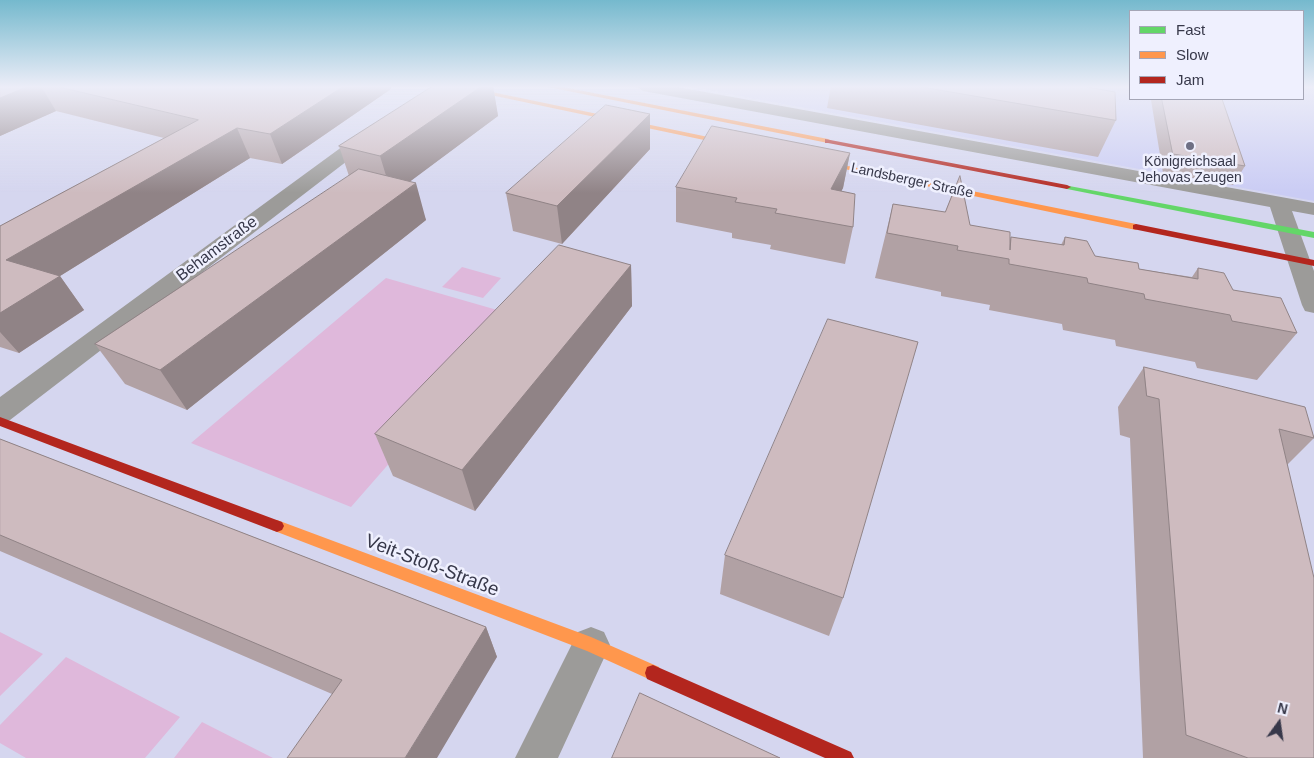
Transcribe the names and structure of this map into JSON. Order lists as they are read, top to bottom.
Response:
{
  "streets": {
    "street": ["Landsberger Straße", "Behamstraße", "Veit-Stoß-Straße"]
  },
  "places": ["Königreichsaal Jehovas Zeugen"],
  "legend": ["Fast", "Slow", "Jam"],
  "north": "top"
}
